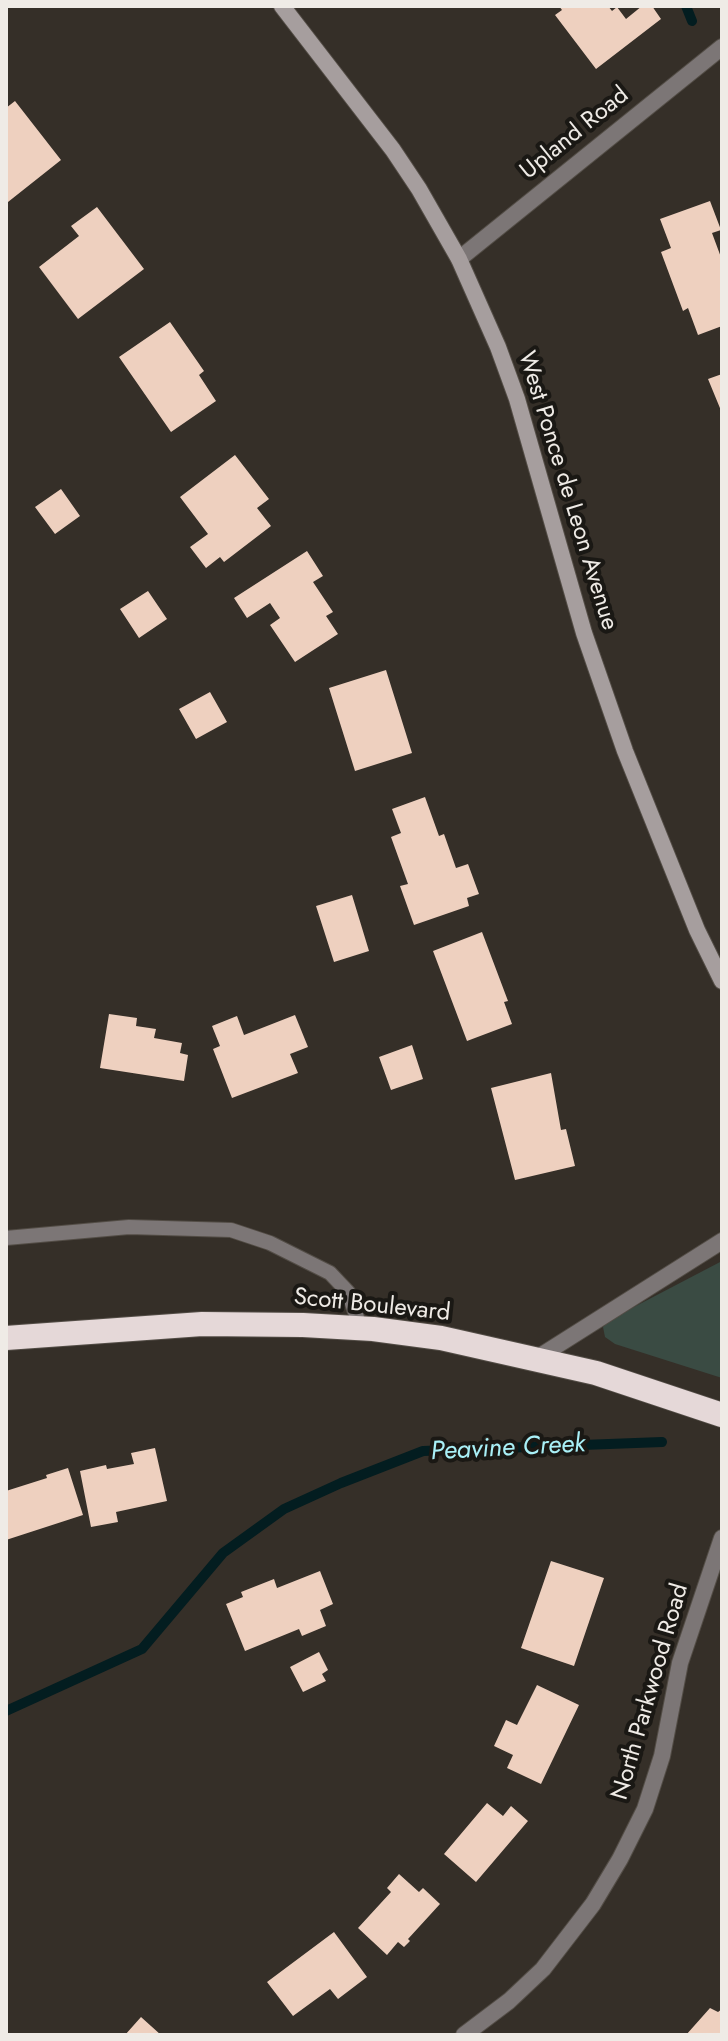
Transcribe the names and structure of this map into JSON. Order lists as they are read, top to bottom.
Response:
{
  "streets": {
    "highway": ["Scott Boulevard"],
    "main road": ["West Ponce de Leon Avenue"],
    "street": ["Upland Road", "North Parkwood Road"]
  },
  "crossings": [
    ["Upland Road", "West Ponce de Leon Avenue"]
  ],
  "water": ["Peavine Creek"]
}
